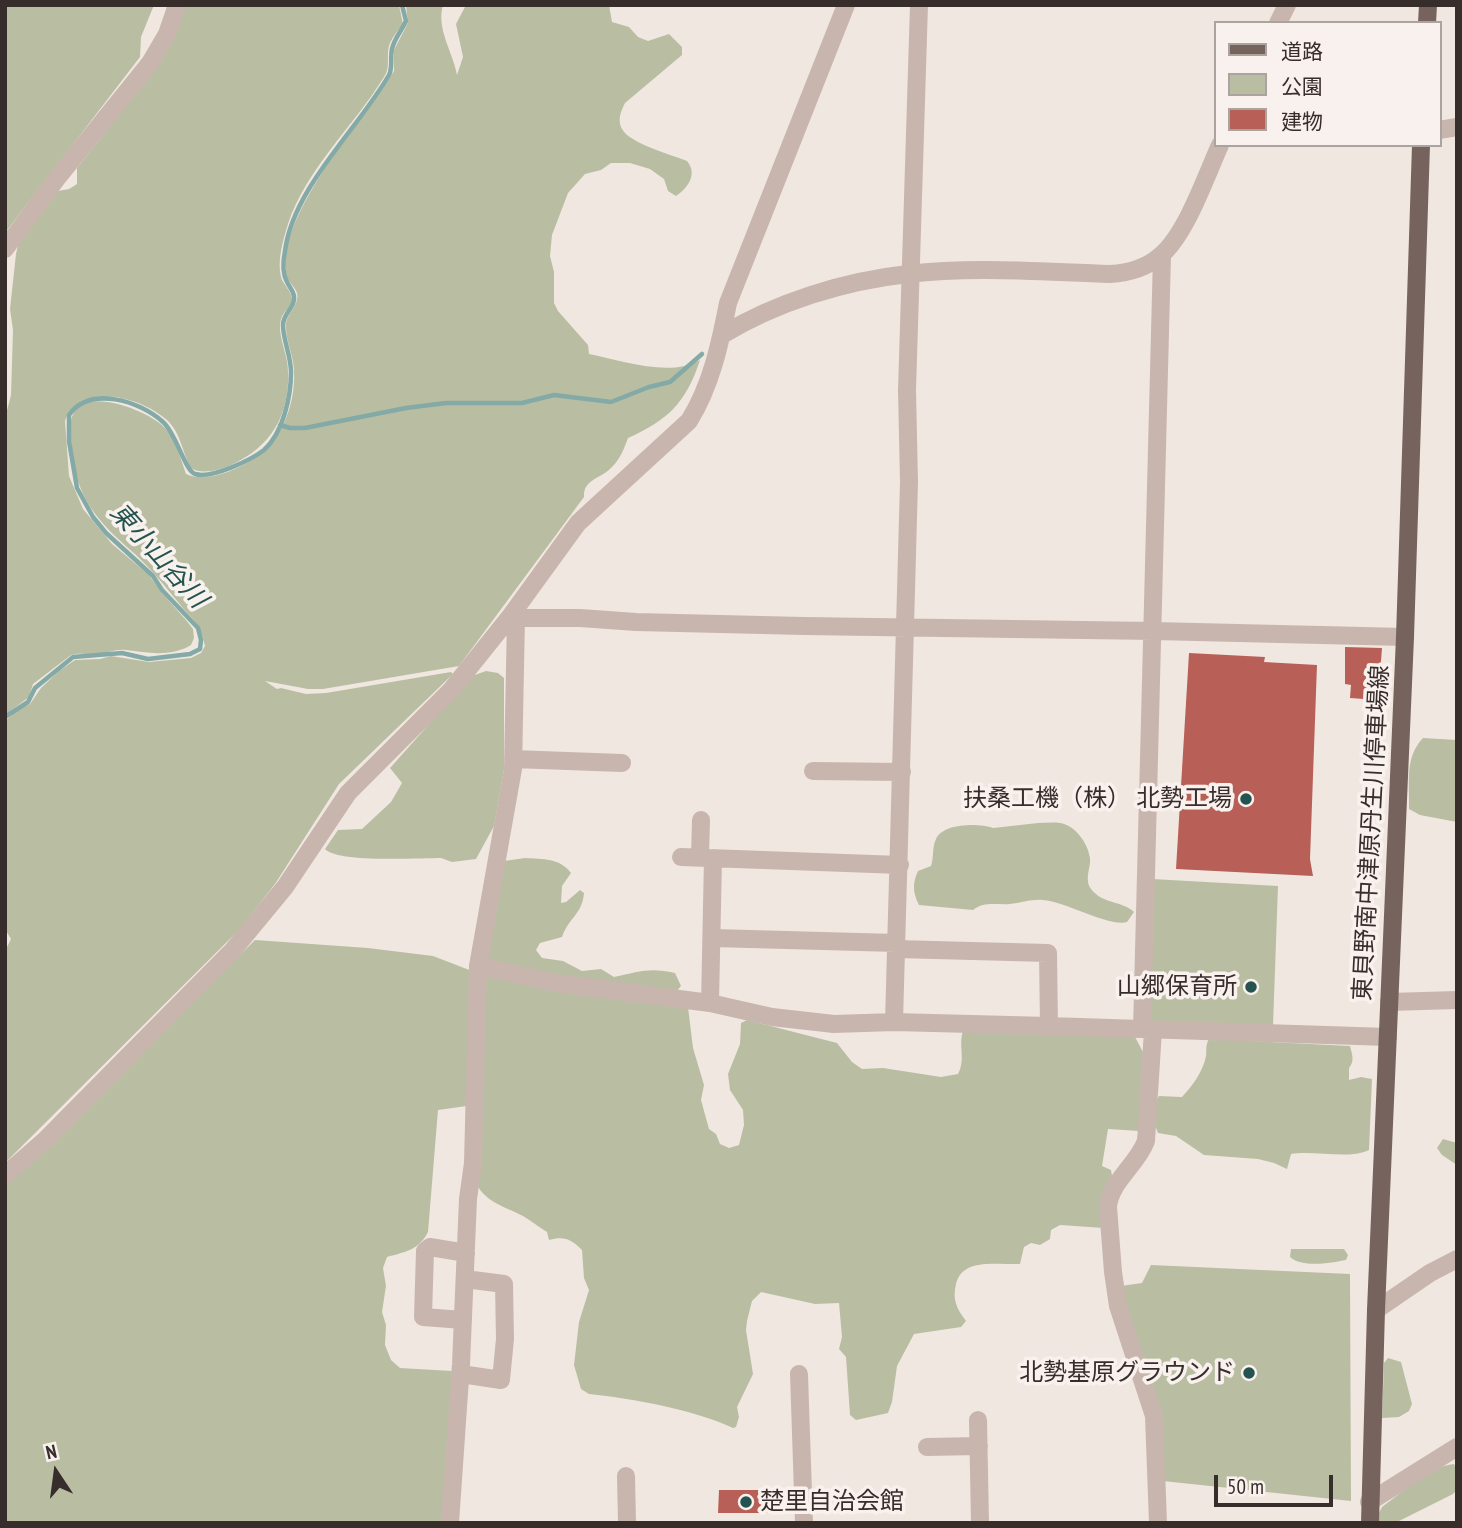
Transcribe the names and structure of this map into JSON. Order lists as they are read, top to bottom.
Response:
{
  "streets": {
    "main road": ["東貝野南中津原丹生川停車場線"]
  },
  "water": ["東小山谷川"],
  "places": [
    "扶桑工機（株） 北勢工場",
    "山郷保育所",
    "北勢基原グラウンド",
    "楚里自治会館"
  ],
  "legend": ["道路", "公園", "建物"],
  "scale_bar": "50 m",
  "north": "top"
}
